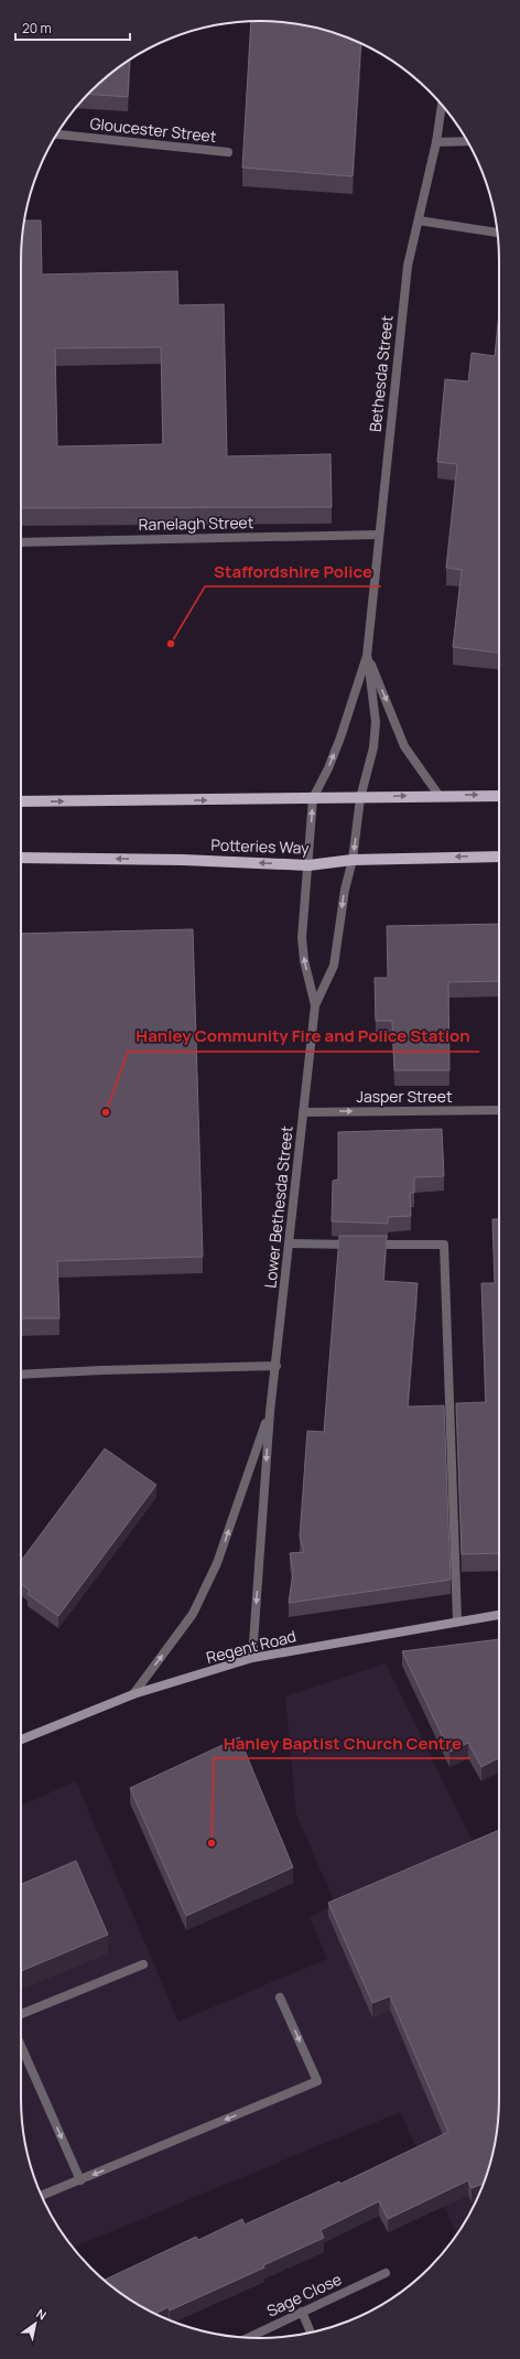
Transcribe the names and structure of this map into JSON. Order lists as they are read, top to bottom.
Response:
{
  "streets": {
    "main road": ["Potteries Way"],
    "street": [
      "Gloucester Street",
      "Bethesda Street",
      "Ranelagh Street",
      "Jasper Street",
      "Lower Bethesda Street",
      "Regent Road",
      "Sage Close"
    ]
  },
  "crossings": [
    ["Bethesda Street", "Ranelagh Street"],
    ["Bethesda Street", "Potteries Way"],
    ["Bethesda Street", "Lower Bethesda Street"],
    ["Potteries Way", "Lower Bethesda Street"],
    ["Jasper Street", "Lower Bethesda Street"],
    ["Lower Bethesda Street", "Regent Road"]
  ],
  "one_way": ["Jasper Street"],
  "places": ["Staffordshire Police", "Hanley Community Fire and Police Station", "Hanley Baptist Church Centre"],
  "scale_bar": "20 m",
  "north": "top right"
}
